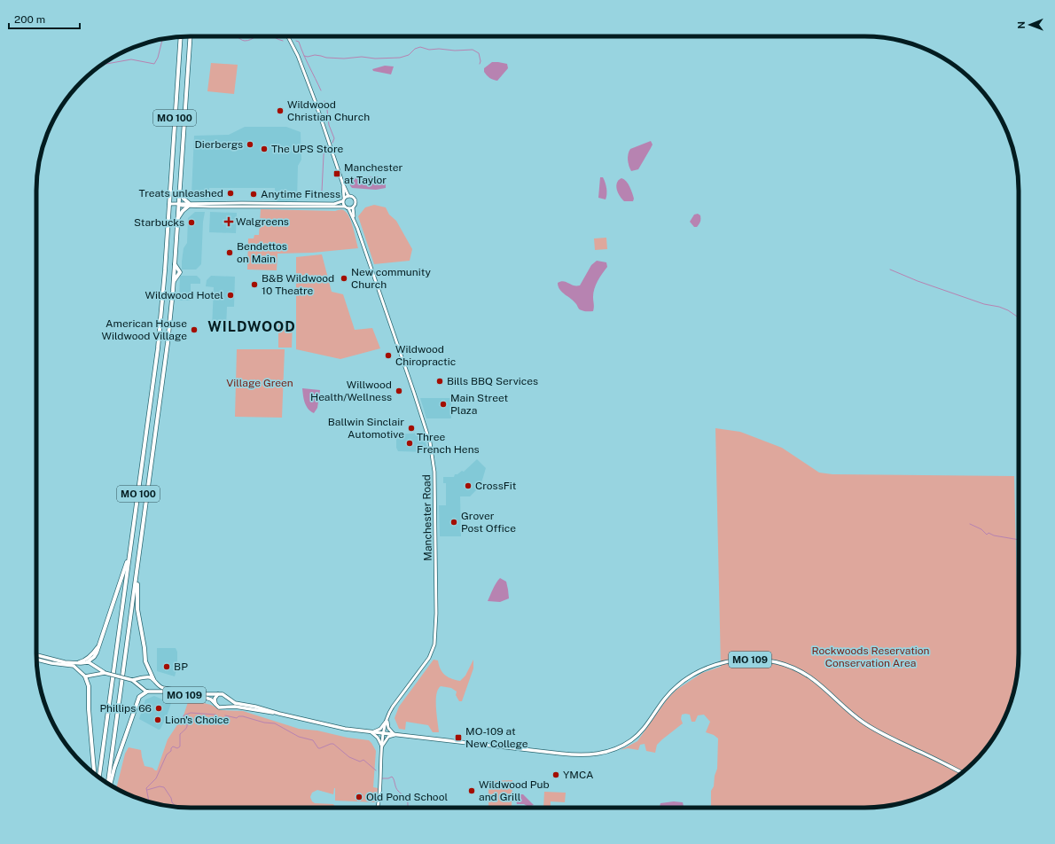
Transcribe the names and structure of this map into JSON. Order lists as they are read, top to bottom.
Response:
{
  "streets": {
    "highway": ["MO 100"],
    "main road": ["MO 109"],
    "street": ["Manchester Road"]
  },
  "crossings": [
    ["Manchester Road", "MO 109"]
  ],
  "districts": ["WILDWOOD"],
  "parks": ["Village Green", "Rockwoods Reservation Conservation Area"],
  "places": {
    "other": [
      "Wildwood Christian Church",
      "Dierbergs",
      "The UPS Store",
      "Treats unleashed",
      "Anytime Fitness",
      "Starbucks",
      "Bendettos on Main",
      "New community Church",
      "B&B Wildwood 10 Theatre",
      "Wildwood Hotel",
      "American House Wildwood Village",
      "Wildwood Chiropractic",
      "Bills BBQ Services",
      "Willwood Health/Wellness",
      "Main Street Plaza",
      "Ballwin Sinclair Automotive",
      "Three French Hens",
      "CrossFit",
      "Grover Post Office",
      "BP",
      "Phillips 66",
      "Lion's Choice",
      "YMCA",
      "Wildwood Pub and Grill",
      "Old Pond School"
    ],
    "transit": ["Manchester at Taylor", "MO-109 at New College"],
    "health": ["Walgreens"]
  },
  "scale_bar": "200 m",
  "north": "left"
}
